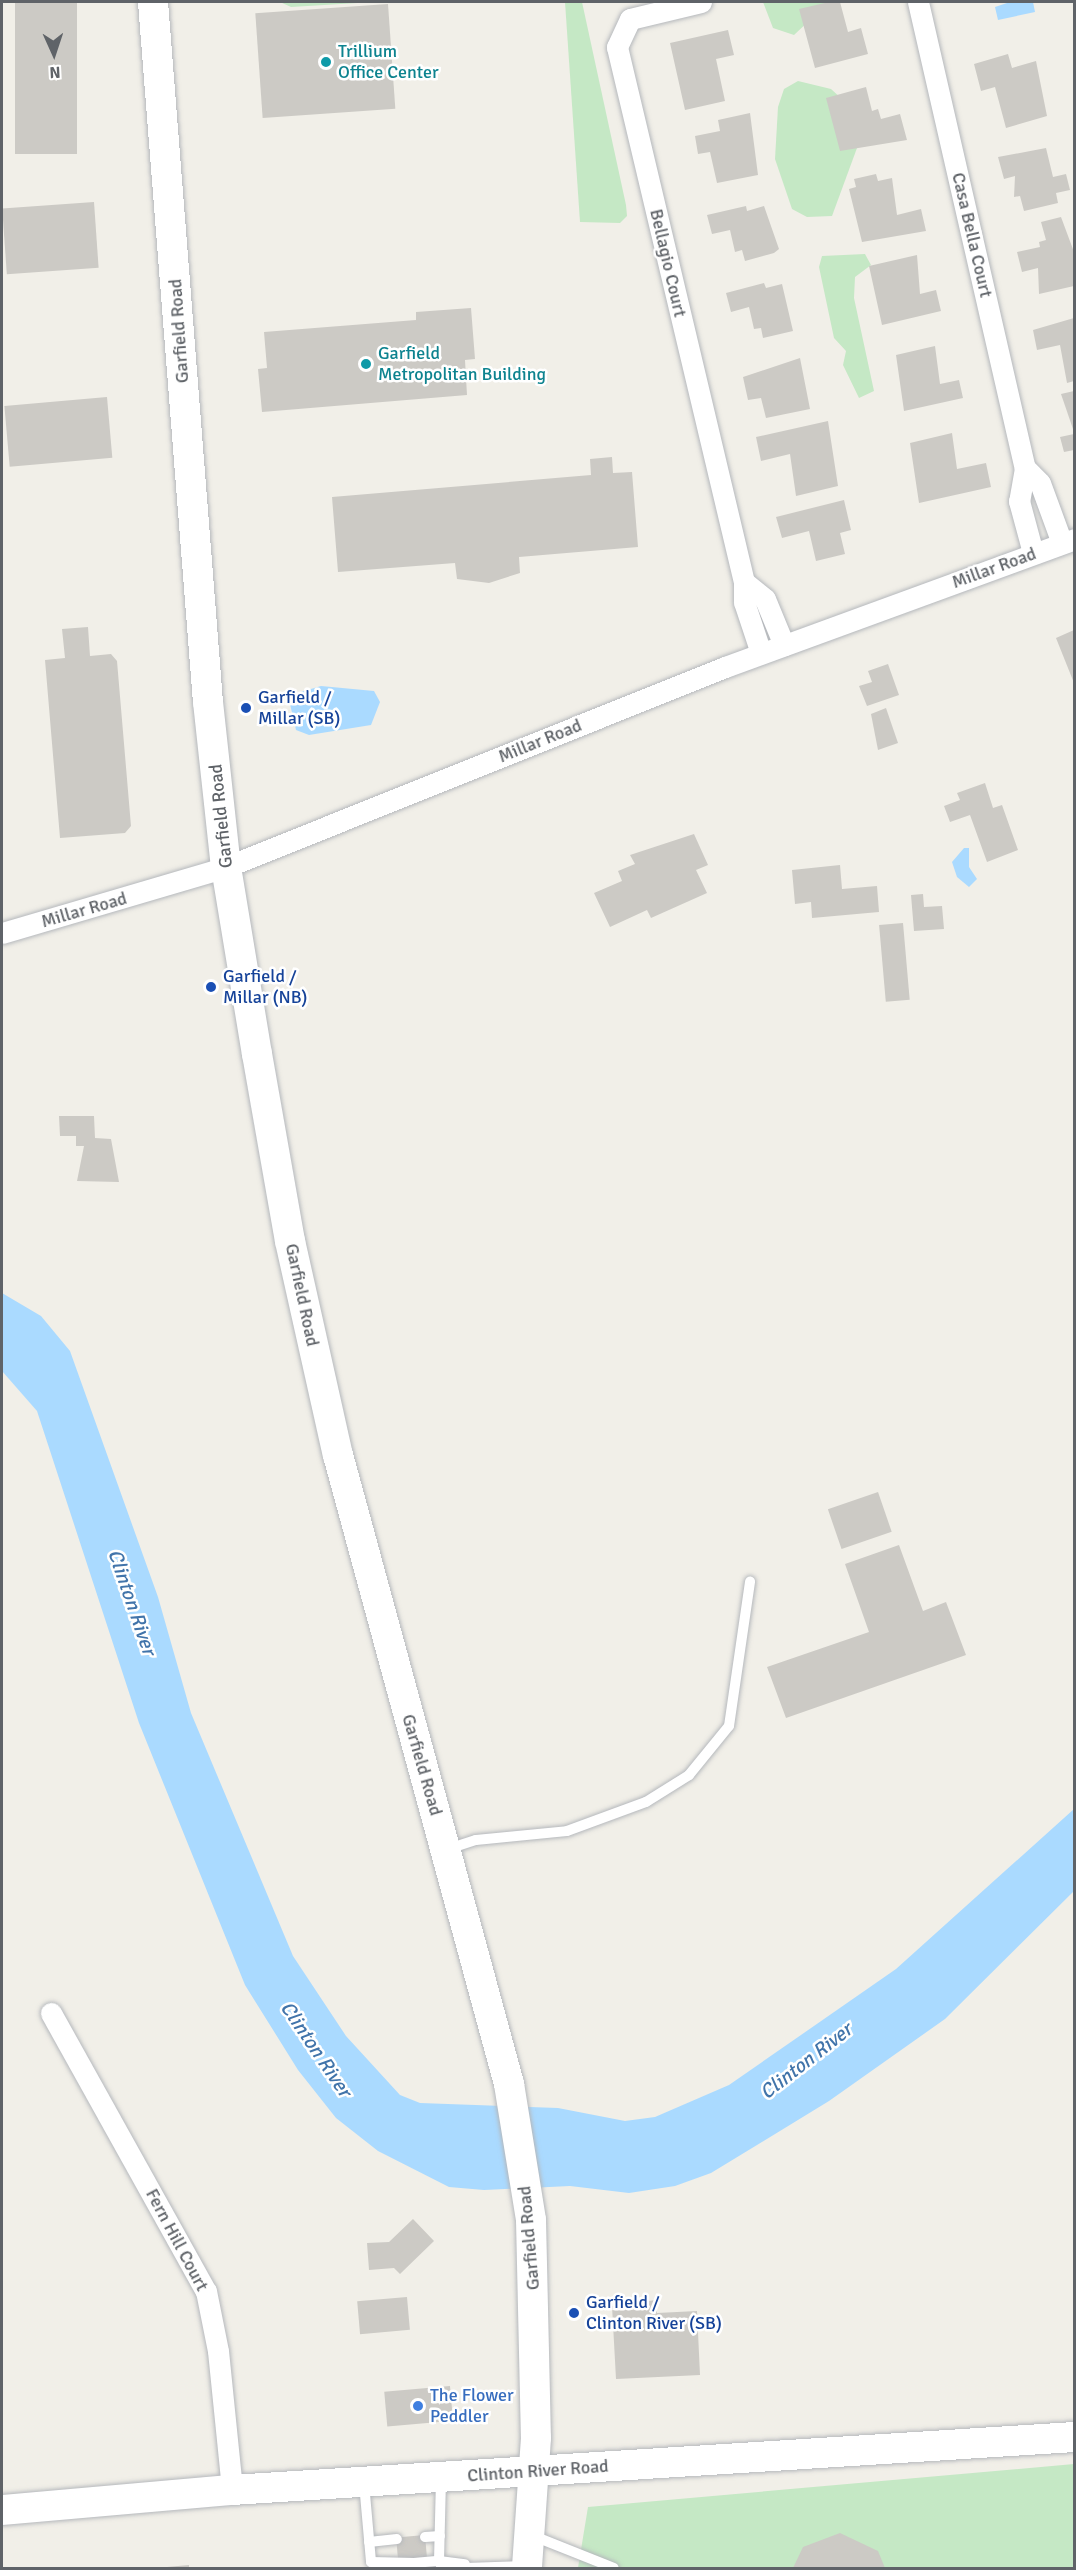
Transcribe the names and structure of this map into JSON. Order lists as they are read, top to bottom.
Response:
{
  "streets": {
    "main road": ["Garfield Road", "Clinton River Road"],
    "street": [
      "Casa Bella Court",
      "Bellagio Court",
      "Millar Road",
      "Fern Hill Court"
    ]
  },
  "crossings": [
    ["Casa Bella Court", "Millar Road"],
    ["Bellagio Court", "Millar Road"],
    ["Garfield Road", "Millar Road"],
    ["Garfield Road", "Clinton River Road"],
    ["Fern Hill Court", "Clinton River Road"]
  ],
  "water": ["Clinton River"],
  "places": [
    "Trillium Office Center",
    "Garfield Metropolitan Building",
    "Garfield / Millar (SB)",
    "Garfield / Millar (NB)",
    "Garfield / Clinton River (SB)",
    "The Flower Peddler"
  ],
  "north": "bottom"
}
